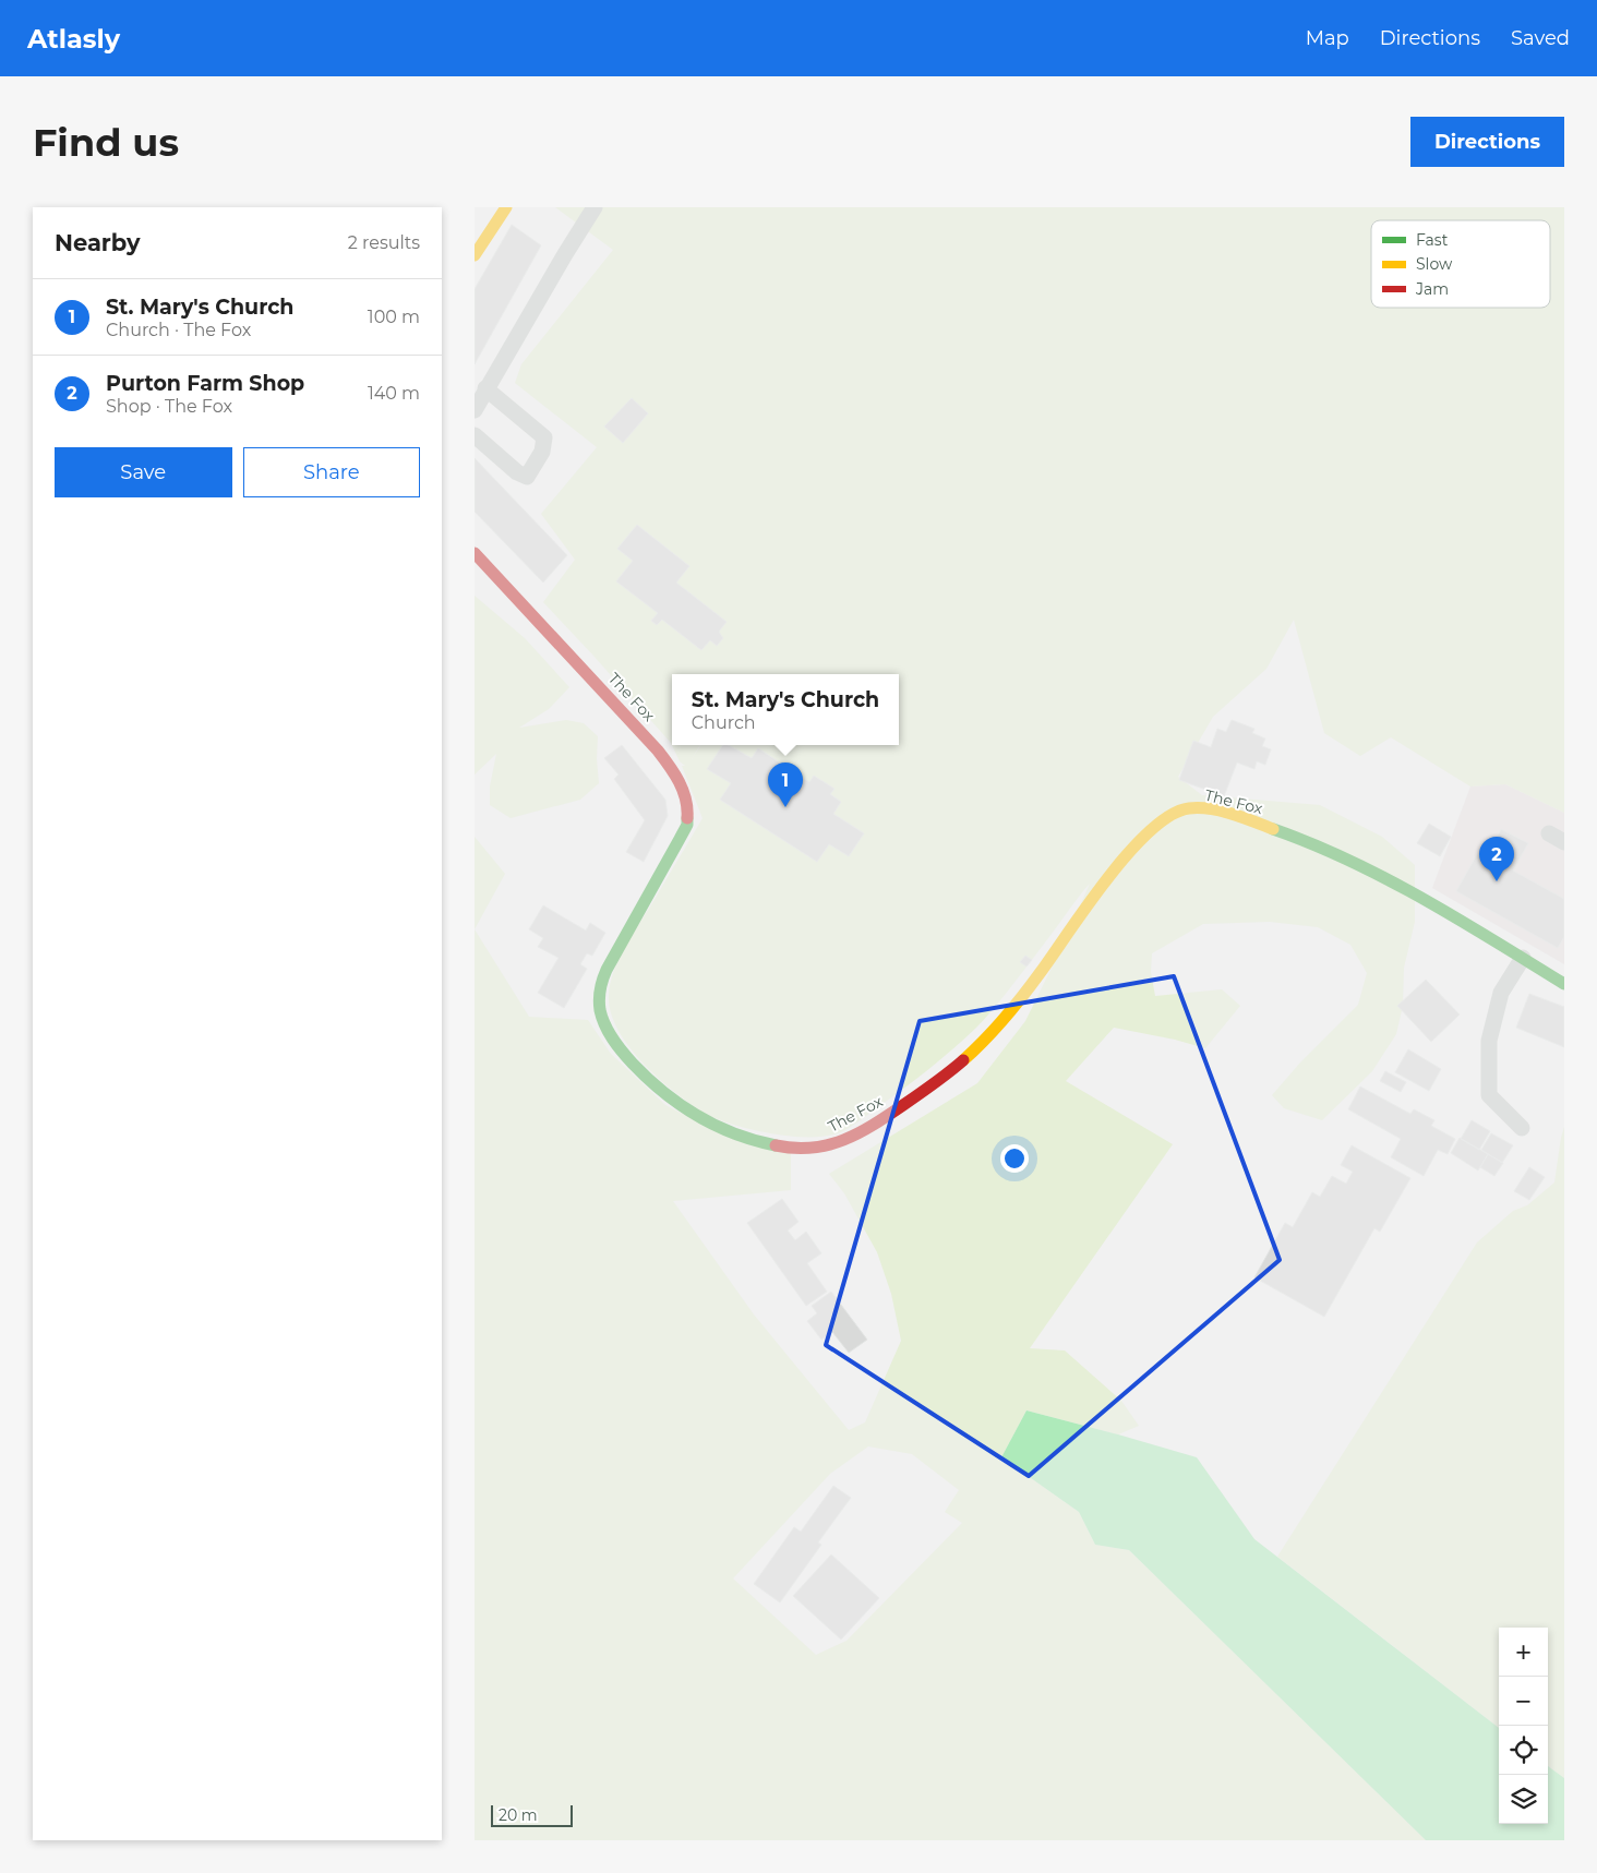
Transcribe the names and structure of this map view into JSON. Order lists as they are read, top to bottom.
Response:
{
  "streets": {
    "street": ["The Fox"]
  },
  "legend": ["Fast", "Slow", "Jam"],
  "scale_bar": "20 m",
  "page": {
    "header": "Atlasly",
    "nav": ["Map", "Directions", "Saved"],
    "buttons": [
      "Directions",
      ["Save", "Share"]
    ],
    "title": "Find us",
    "heading": ["Nearby", "2 results"],
    "list": [
      {
        "mark": "1",
        "name": "St. Mary's Church",
        "note": "Church · The Fox",
        "value": "100 m"
      },
      {
        "mark": "2",
        "name": "Purton Farm Shop",
        "note": "Shop · The Fox",
        "value": "140 m"
      }
    ],
    "popup": ["St. Mary's Church", "Church"],
    "pins": ["1", "2"],
    "map_buttons": ["+", "−"],
    "scale": "20 m"
  }
}
